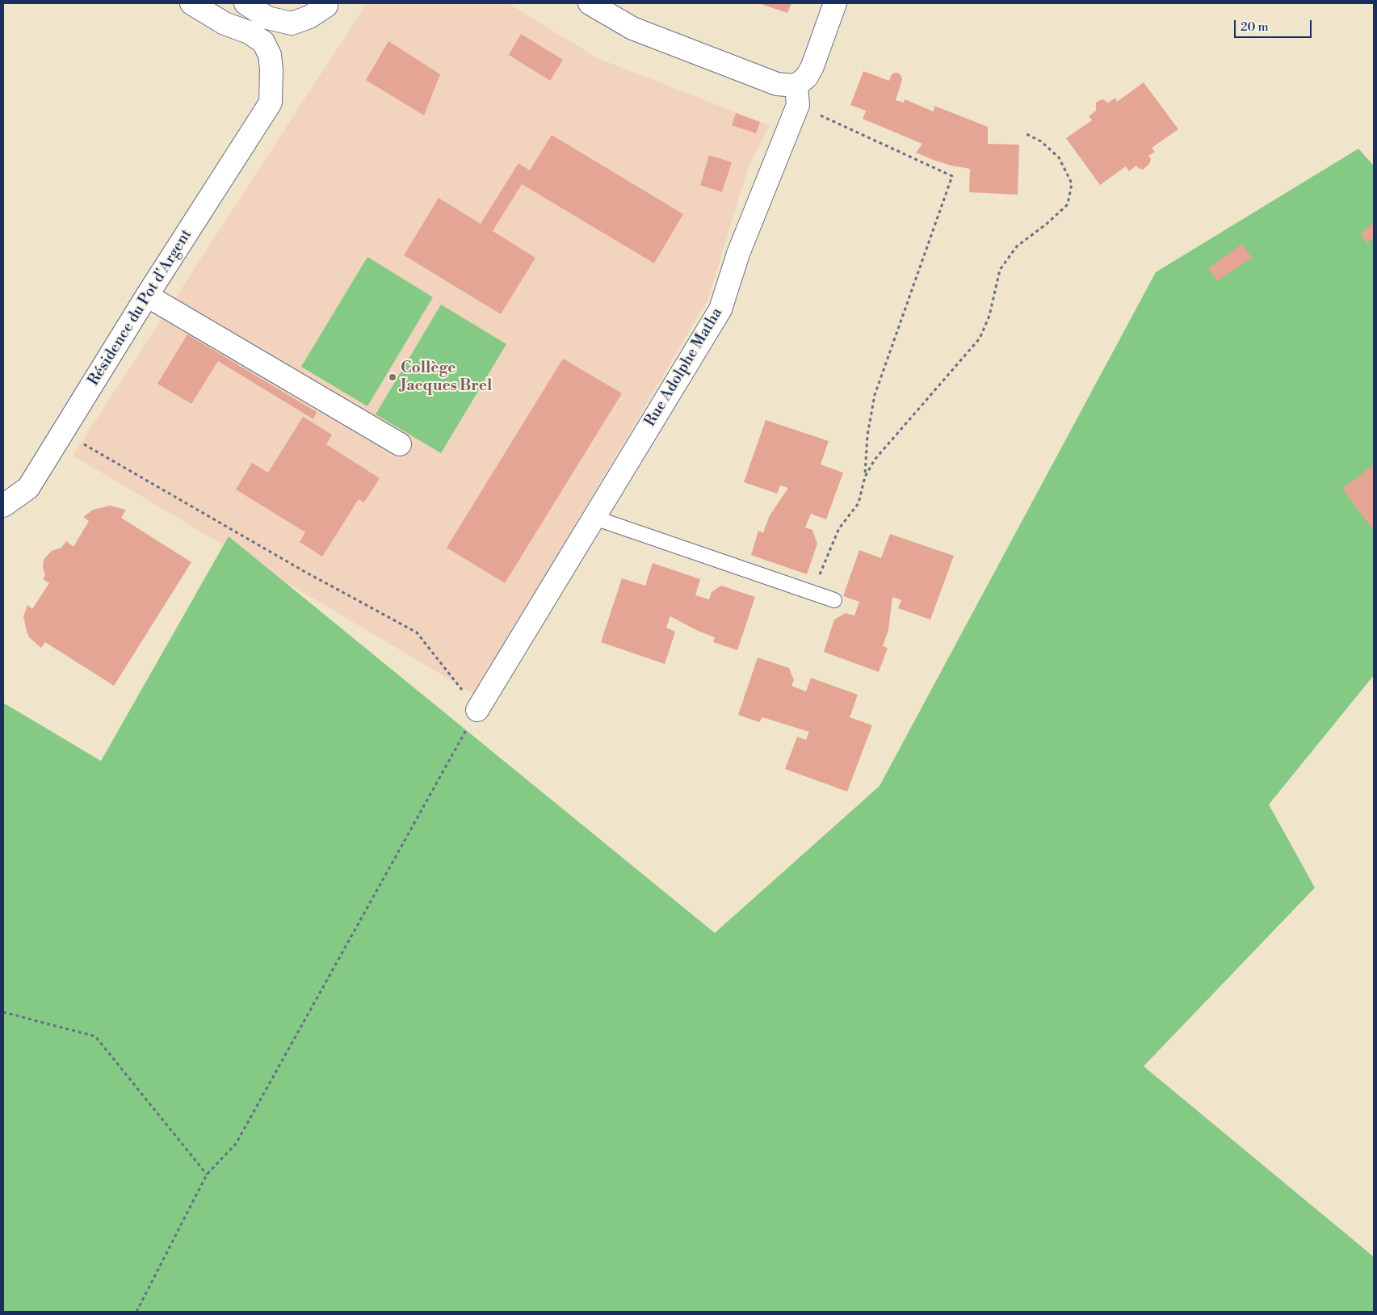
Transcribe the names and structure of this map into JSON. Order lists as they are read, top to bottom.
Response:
{
  "streets": {
    "street": ["Résidence du Pot d'Argent", "Rue Adolphe Matha"]
  },
  "places": ["Collège Jacques Brel"],
  "scale_bar": "20 m"
}
